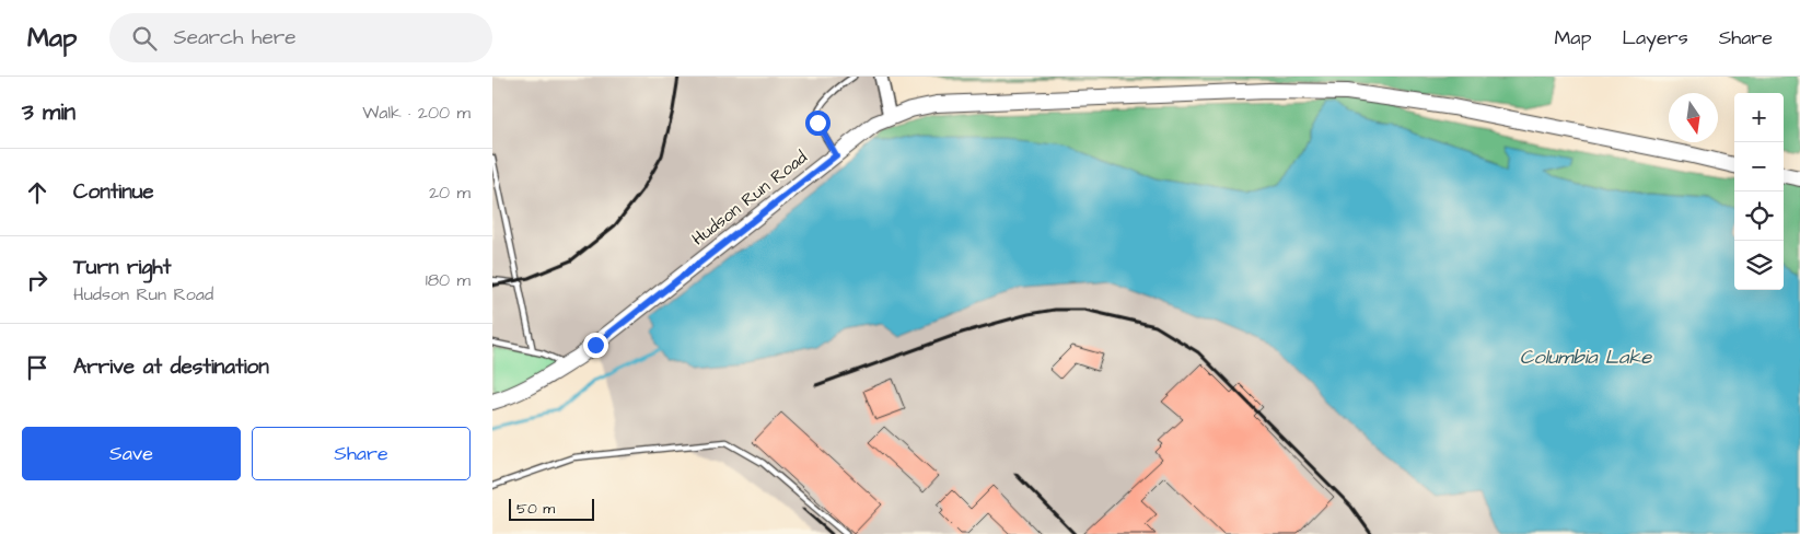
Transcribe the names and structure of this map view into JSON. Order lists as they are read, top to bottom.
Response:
{
  "streets": {
    "main road": ["Hudson Run Road"]
  },
  "water": ["Columbia Lake"],
  "scale_bar": "50 m",
  "north": "bottom",
  "page": {
    "header": "Map",
    "search": "Search here",
    "nav": ["Map", "Layers", "Share"],
    "heading": ["3 min", "Walk · 200 m"],
    "map_buttons": ["+", "−"],
    "list": [
      ["Continue", "20 m"],
      ["Turn right", "Hudson Run Road", "180 m"],
      "Arrive at destination"
    ],
    "buttons": ["Save", "Share"],
    "scale": "50 m"
  }
}
